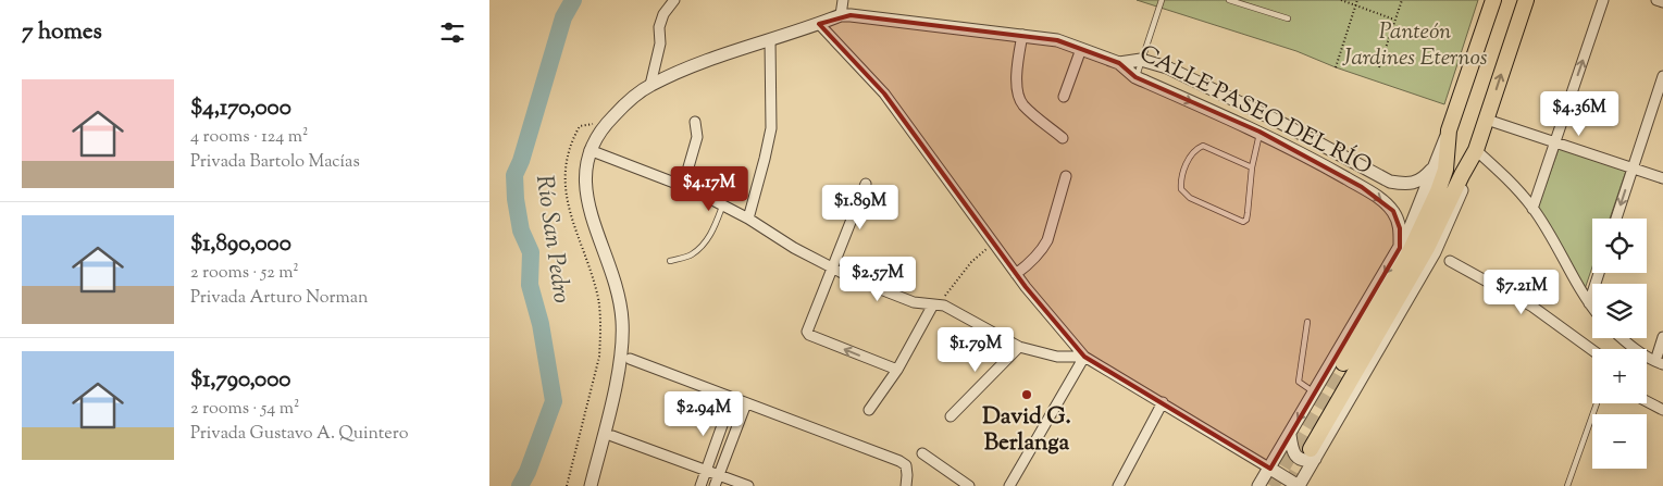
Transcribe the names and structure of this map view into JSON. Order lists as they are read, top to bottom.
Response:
{
  "streets": {
    "street": ["CALLE PASEO DEL RÍO"]
  },
  "water": ["Río San Pedro"],
  "parks": ["Panteón Jardines Eternos"],
  "places": ["David G. Berlanga"],
  "page": {
    "heading": "7 homes",
    "list": [
      {
        "name": "$4,170,000",
        "note": "4 rooms · 124 m² · Privada Bartolo Macías"
      },
      {
        "name": "$1,890,000",
        "note": "2 rooms · 52 m² · Privada Arturo Norman"
      },
      {
        "name": "$1,790,000",
        "note": "2 rooms · 54 m² · Privada Gustavo A. Quintero"
      }
    ],
    "price": [
      "$4.36M",
      "$4.17M",
      "$1.89M",
      "$2.57M",
      "$7.21M",
      "$1.79M",
      "$2.94M"
    ],
    "map_buttons": ["+", "−"]
  }
}
